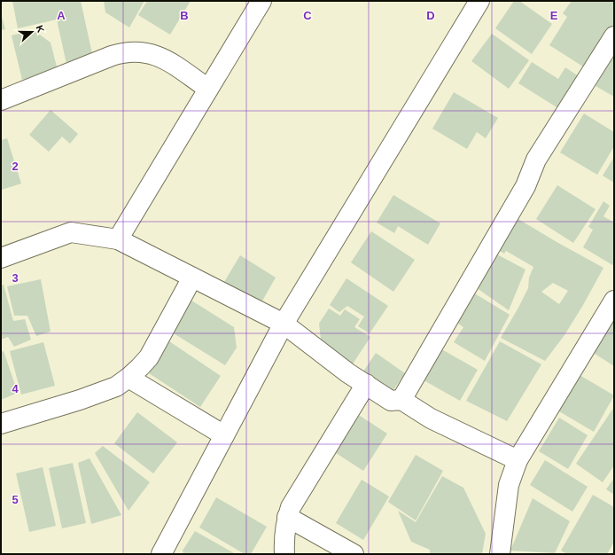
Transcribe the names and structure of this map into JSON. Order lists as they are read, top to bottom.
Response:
{
  "north": "right",
  "grid": {
    "columns": [
      "A",
      "B",
      "C",
      "D",
      "E"
    ],
    "rows": [
      "2",
      "3",
      "4",
      "5"
    ]
  }
}
